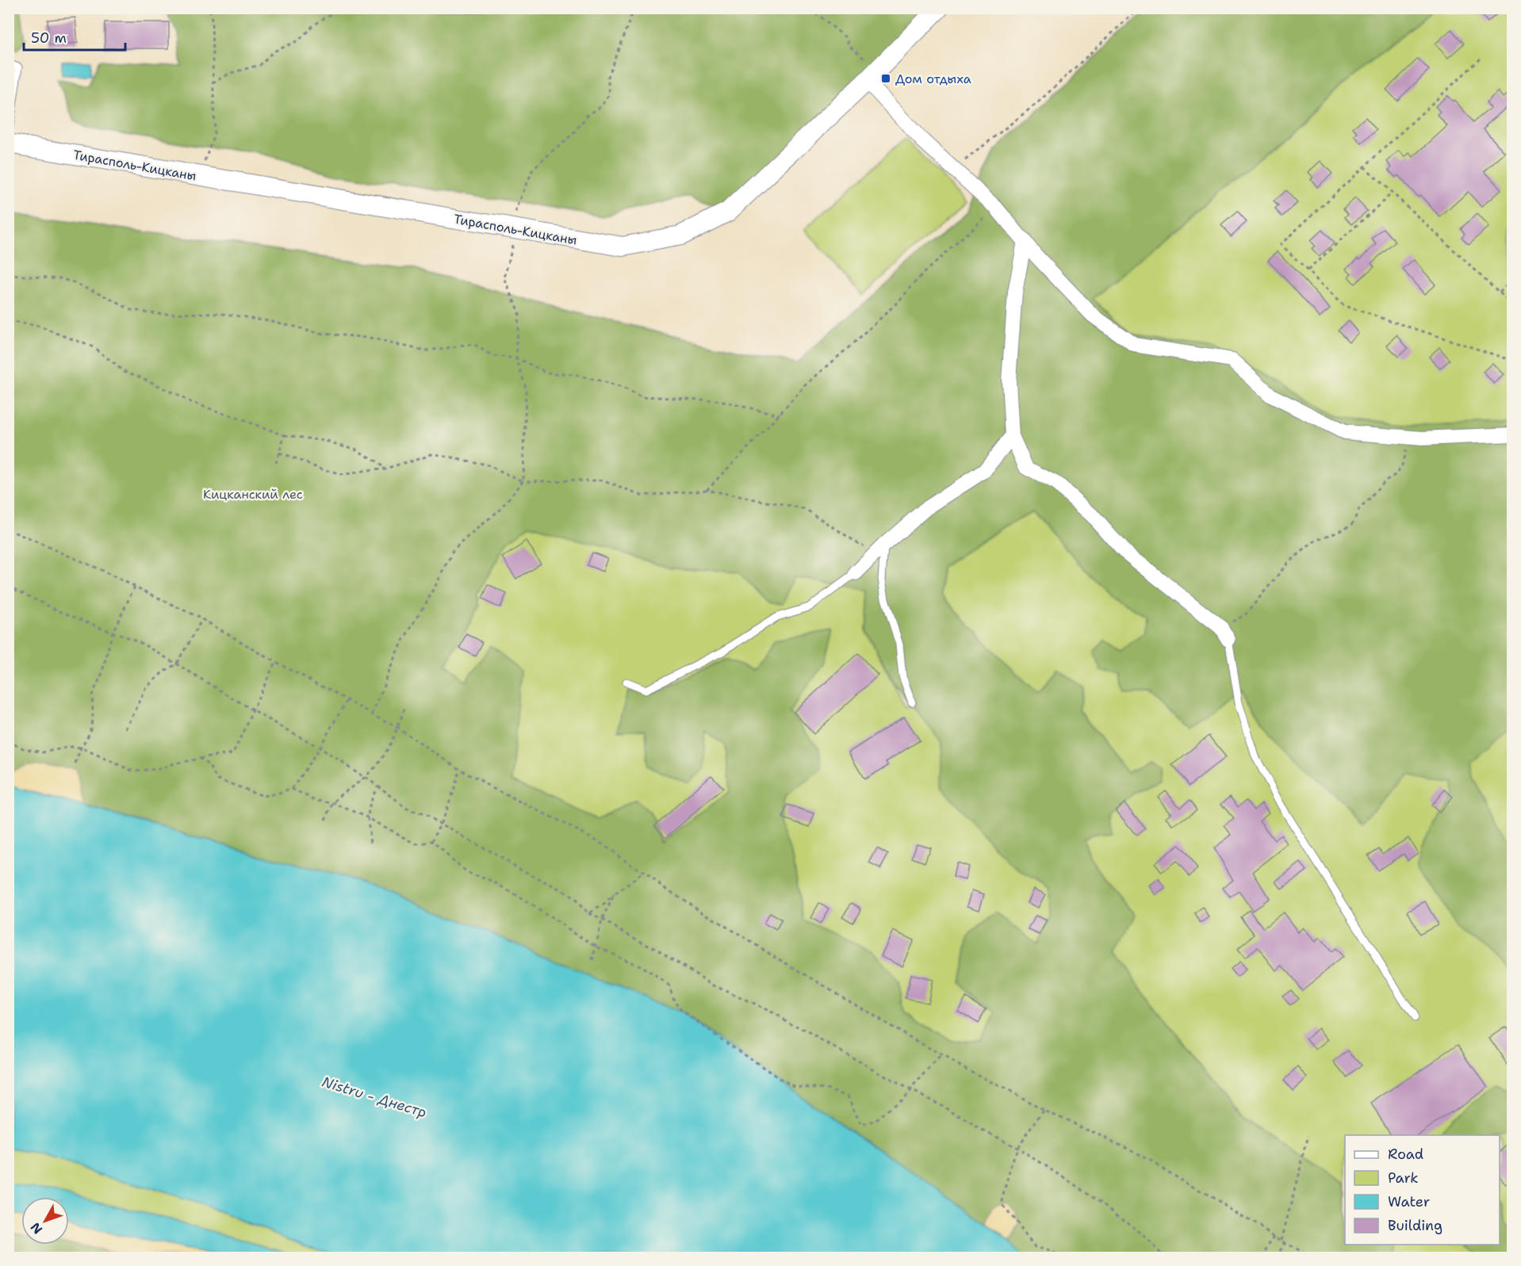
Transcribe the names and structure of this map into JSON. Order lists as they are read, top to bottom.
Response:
{
  "streets": {
    "street": ["Тирасполь-Кицканы"]
  },
  "water": ["Nistru - Днестр"],
  "parks": ["Кицканский лес"],
  "places": {
    "transit": ["Дом отдыха"]
  },
  "legend": [
    "Road",
    "Park",
    "Water",
    "Building"
  ],
  "scale_bar": "50 m",
  "north": "bottom left"
}
